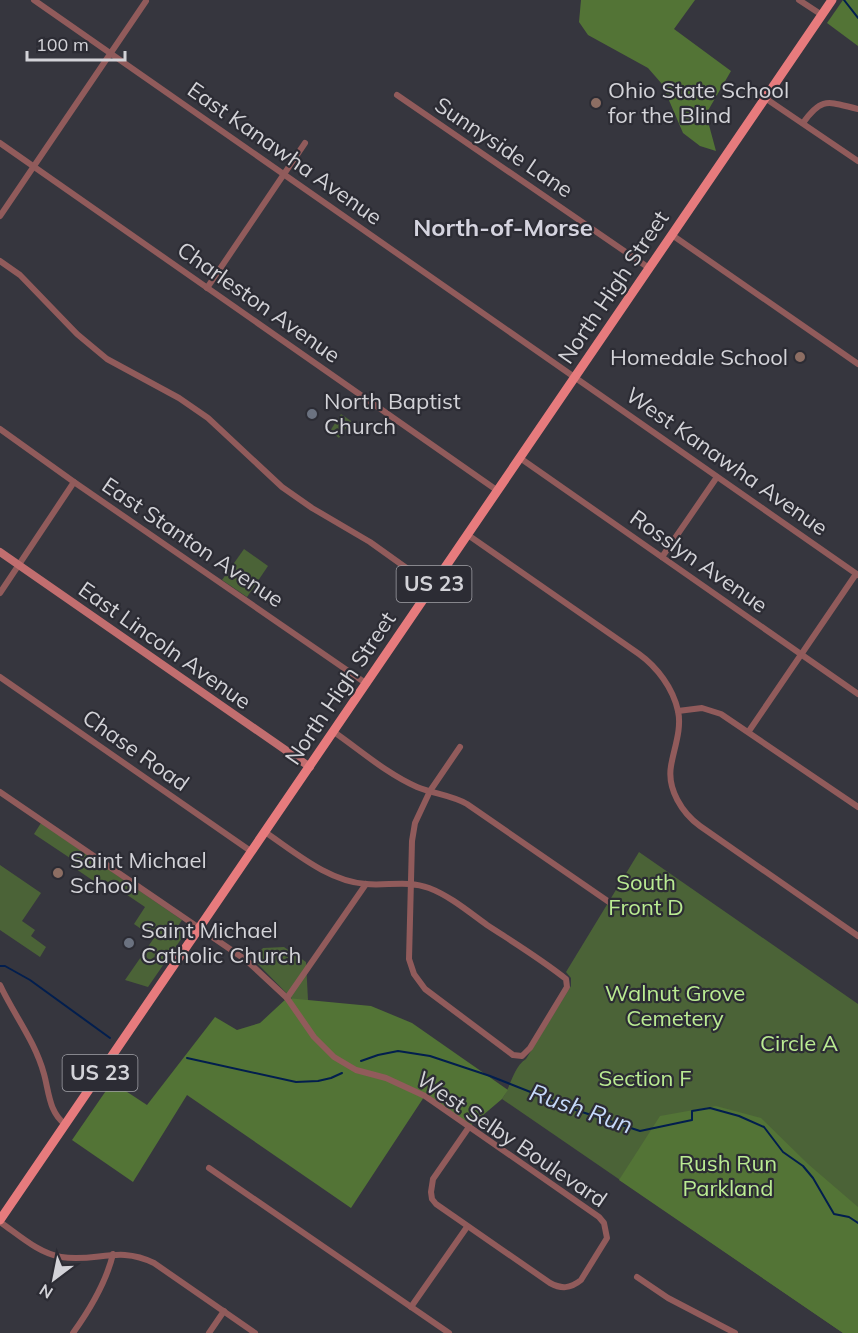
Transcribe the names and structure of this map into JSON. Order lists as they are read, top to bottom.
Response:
{
  "streets": {
    "main road": ["North High Street", "US 23", "East Lincoln Avenue"],
    "street": [
      "Sunnyside Lane",
      "East Kanawha Avenue",
      "Charleston Avenue",
      "West Kanawha Avenue",
      "East Stanton Avenue",
      "Rosslyn Avenue",
      "Chase Road",
      "West Selby Boulevard"
    ]
  },
  "crossings": [
    ["Sunnyside Lane", "North High Street"],
    ["East Kanawha Avenue", "North High Street"],
    ["East Kanawha Avenue", "West Kanawha Avenue"],
    ["North High Street", "Charleston Avenue"],
    ["North High Street", "West Kanawha Avenue"],
    ["North High Street", "East Stanton Avenue"],
    ["North High Street", "Rosslyn Avenue"],
    ["North High Street", "East Lincoln Avenue"],
    ["North High Street", "Chase Road"],
    ["North High Street", "West Selby Boulevard"]
  ],
  "districts": ["North-of-Morse"],
  "water": ["Rush Run"],
  "parks": [
    "South Front D",
    "Walnut Grove Cemetery",
    "Circle A",
    "Section F",
    "Rush Run Parkland"
  ],
  "places": [
    "Ohio State School for the Blind",
    "Homedale School",
    "North Baptist Church",
    "Saint Michael School",
    "Saint Michael Catholic Church"
  ],
  "scale_bar": "100 m",
  "north": "bottom left"
}
